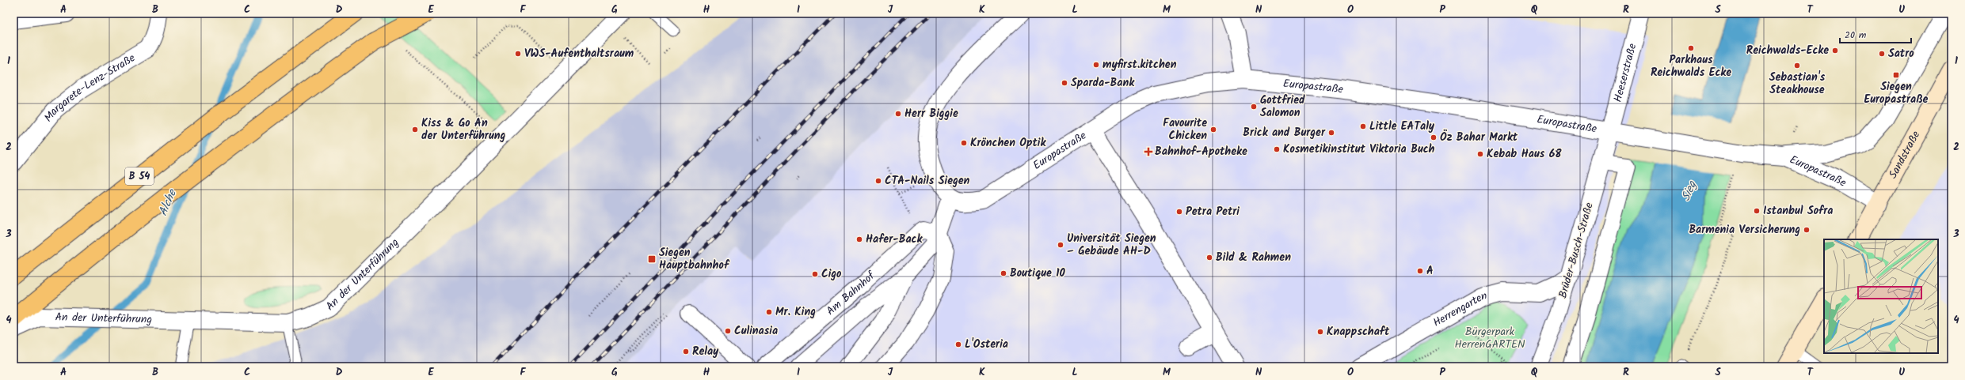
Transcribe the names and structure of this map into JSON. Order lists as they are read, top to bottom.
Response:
{
  "streets": {
    "highway": ["B 54"],
    "main road": ["Sandstraße"],
    "street": [
      "Heeserstraße",
      "Europastraße",
      "Margarete-Lenz-Straße",
      "Brüder-Busch-Straße",
      "An der Unterführung",
      "Am Bahnhof",
      "Herrengarten"
    ]
  },
  "crossings": [
    ["Heeserstraße", "Europastraße"],
    ["Heeserstraße", "Brüder-Busch-Straße"],
    ["Europastraße", "Sandstraße"],
    ["Europastraße", "Brüder-Busch-Straße"],
    ["Brüder-Busch-Straße", "Herrengarten"]
  ],
  "water": ["Sieg", "Alche"],
  "parks": ["Bürgerpark HerrenGARTEN"],
  "places": {
    "other": [
      "Parkhaus Reichwalds Ecke",
      "Reichwalds-Ecke",
      "VWS-Aufenthaltsraum",
      "Satro",
      "myfirst.kitchen",
      "Sebastian's Steakhouse",
      "Sparda-Bank",
      "Gottfried Salomon",
      "Herr Biggie",
      "Little EATaly",
      "Kiss & Go An der Unterführung",
      "Favourite Chicken",
      "Brick and Burger",
      "Öz Bahar Markt",
      "Krönchen Optik",
      "Kosmetikinstitut Viktoria Buch",
      "Kebab Haus 68",
      "CTA-Nails Siegen",
      "Istanbul Sofra",
      "Petra Petri",
      "Barmenia Versicherung",
      "Hafer-Back",
      "Universität Siegen – Gebäude AH-D",
      "Bild & Rahmen",
      "A",
      "Boutique 10",
      "Cigo",
      "Mr. King",
      "Culinasia",
      "Knappschaft",
      "L'Osteria",
      "Relay"
    ],
    "transit": ["Siegen Europastraße", "Siegen Hauptbahnhof"],
    "health": ["Bahnhof-Apotheke"]
  },
  "scale_bar": "20 m",
  "grid": {
    "columns": [
      "A",
      "B",
      "C",
      "D",
      "E",
      "F",
      "G",
      "H",
      "I",
      "J",
      "K",
      "L",
      "M",
      "N",
      "O",
      "P",
      "Q",
      "R",
      "S",
      "T",
      "U"
    ],
    "rows": [
      "1",
      "2",
      "3",
      "4"
    ]
  }
}
